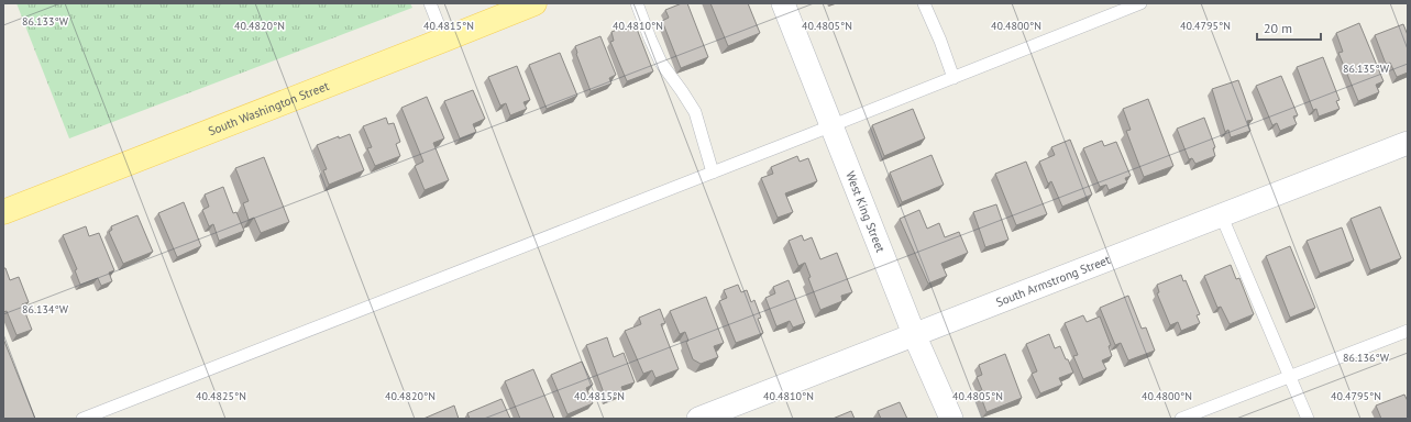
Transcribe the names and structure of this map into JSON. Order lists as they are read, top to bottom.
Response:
{
  "streets": {
    "main road": ["South Washington Street"],
    "street": ["West King Street", "South Armstrong Street"]
  },
  "crossings": [
    ["West King Street", "South Armstrong Street"]
  ],
  "scale_bar": "20 m",
  "coordinates": [
    "86.133°W",
    "40.4820°N",
    "40.4815°N",
    "40.4810°N",
    "40.4805°N",
    "40.4800°N",
    "40.4795°N",
    "86.135°W",
    "86.134°W",
    "86.136°W",
    "40.4825°N"
  ]
}
